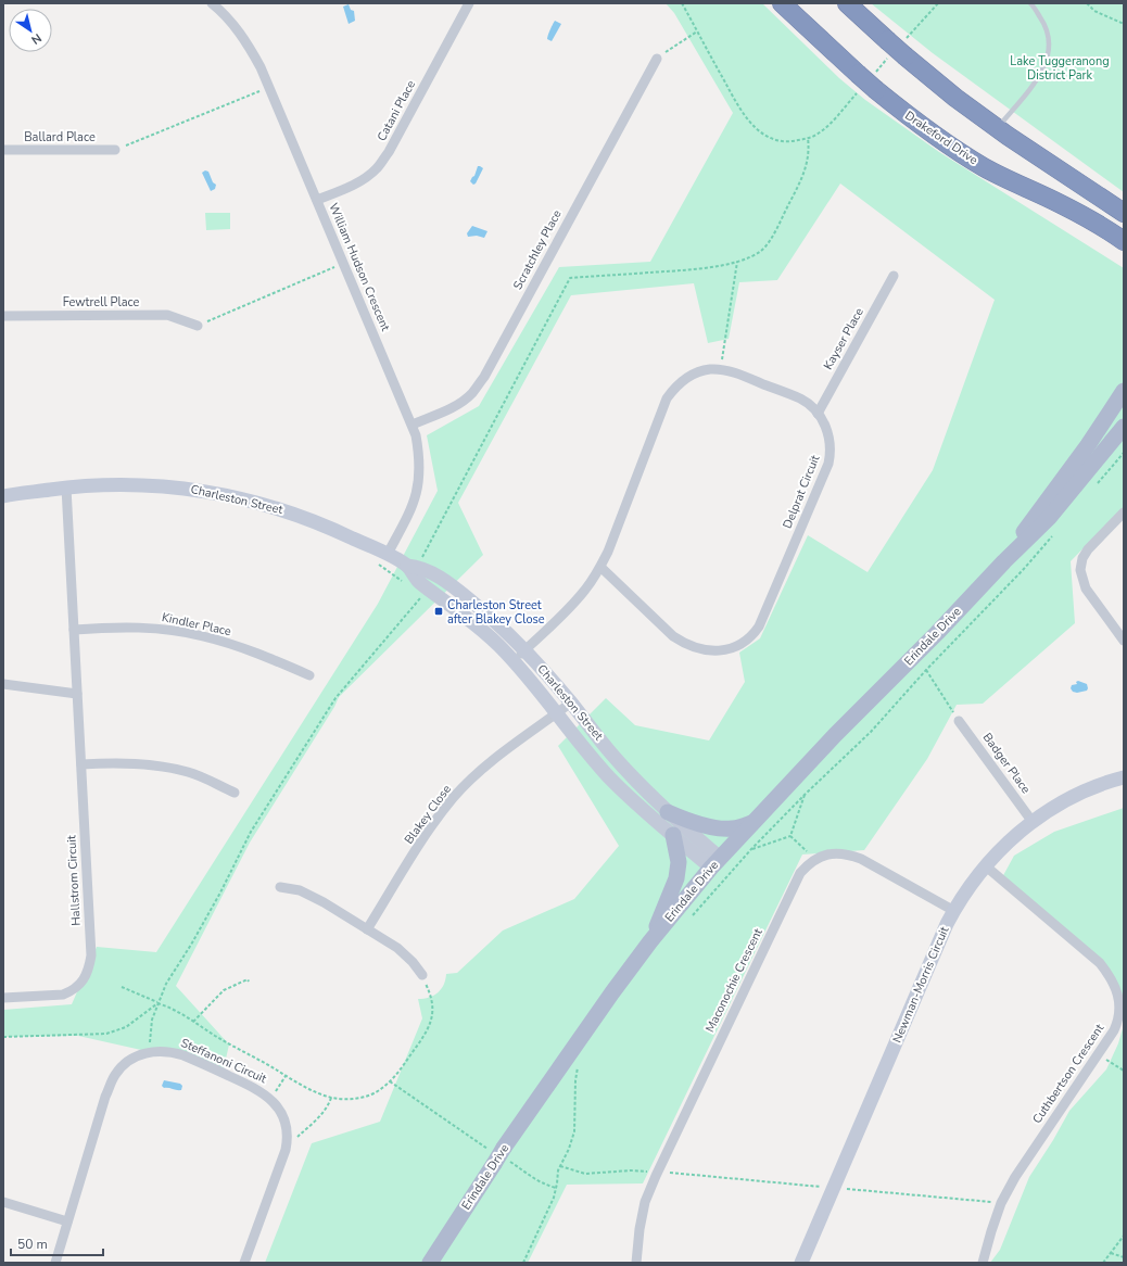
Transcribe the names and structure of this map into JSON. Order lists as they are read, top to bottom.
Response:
{
  "streets": {
    "highway": ["Drakeford Drive"],
    "main road": ["Erindale Drive"],
    "street": [
      "Catani Place",
      "Ballard Place",
      "Scratchley Place",
      "William Hudson Crescent",
      "Fewtrell Place",
      "Kayser Place",
      "Delprat Circuit",
      "Charleston Street",
      "Kindler Place",
      "Badger Place",
      "Blakey Close",
      "Hallstrom Circuit",
      "Maconochie Crescent",
      "Newman-Morris Circuit",
      "Steffanoni Circuit",
      "Cuthbertson Crescent"
    ]
  },
  "crossings": [
    ["Catani Place", "William Hudson Crescent"],
    ["Scratchley Place", "William Hudson Crescent"],
    ["William Hudson Crescent", "Charleston Street"],
    ["Kayser Place", "Delprat Circuit"],
    ["Delprat Circuit", "Charleston Street"],
    ["Charleston Street", "Erindale Drive"],
    ["Charleston Street", "Blakey Close"],
    ["Charleston Street", "Hallstrom Circuit"],
    ["Kindler Place", "Hallstrom Circuit"],
    ["Badger Place", "Newman-Morris Circuit"],
    ["Maconochie Crescent", "Newman-Morris Circuit"],
    ["Newman-Morris Circuit", "Cuthbertson Crescent"]
  ],
  "parks": ["Lake Tuggeranong District Park"],
  "places": {
    "transit": ["Charleston Street after Blakey Close"]
  },
  "scale_bar": "50 m",
  "north": "bottom right"
}
